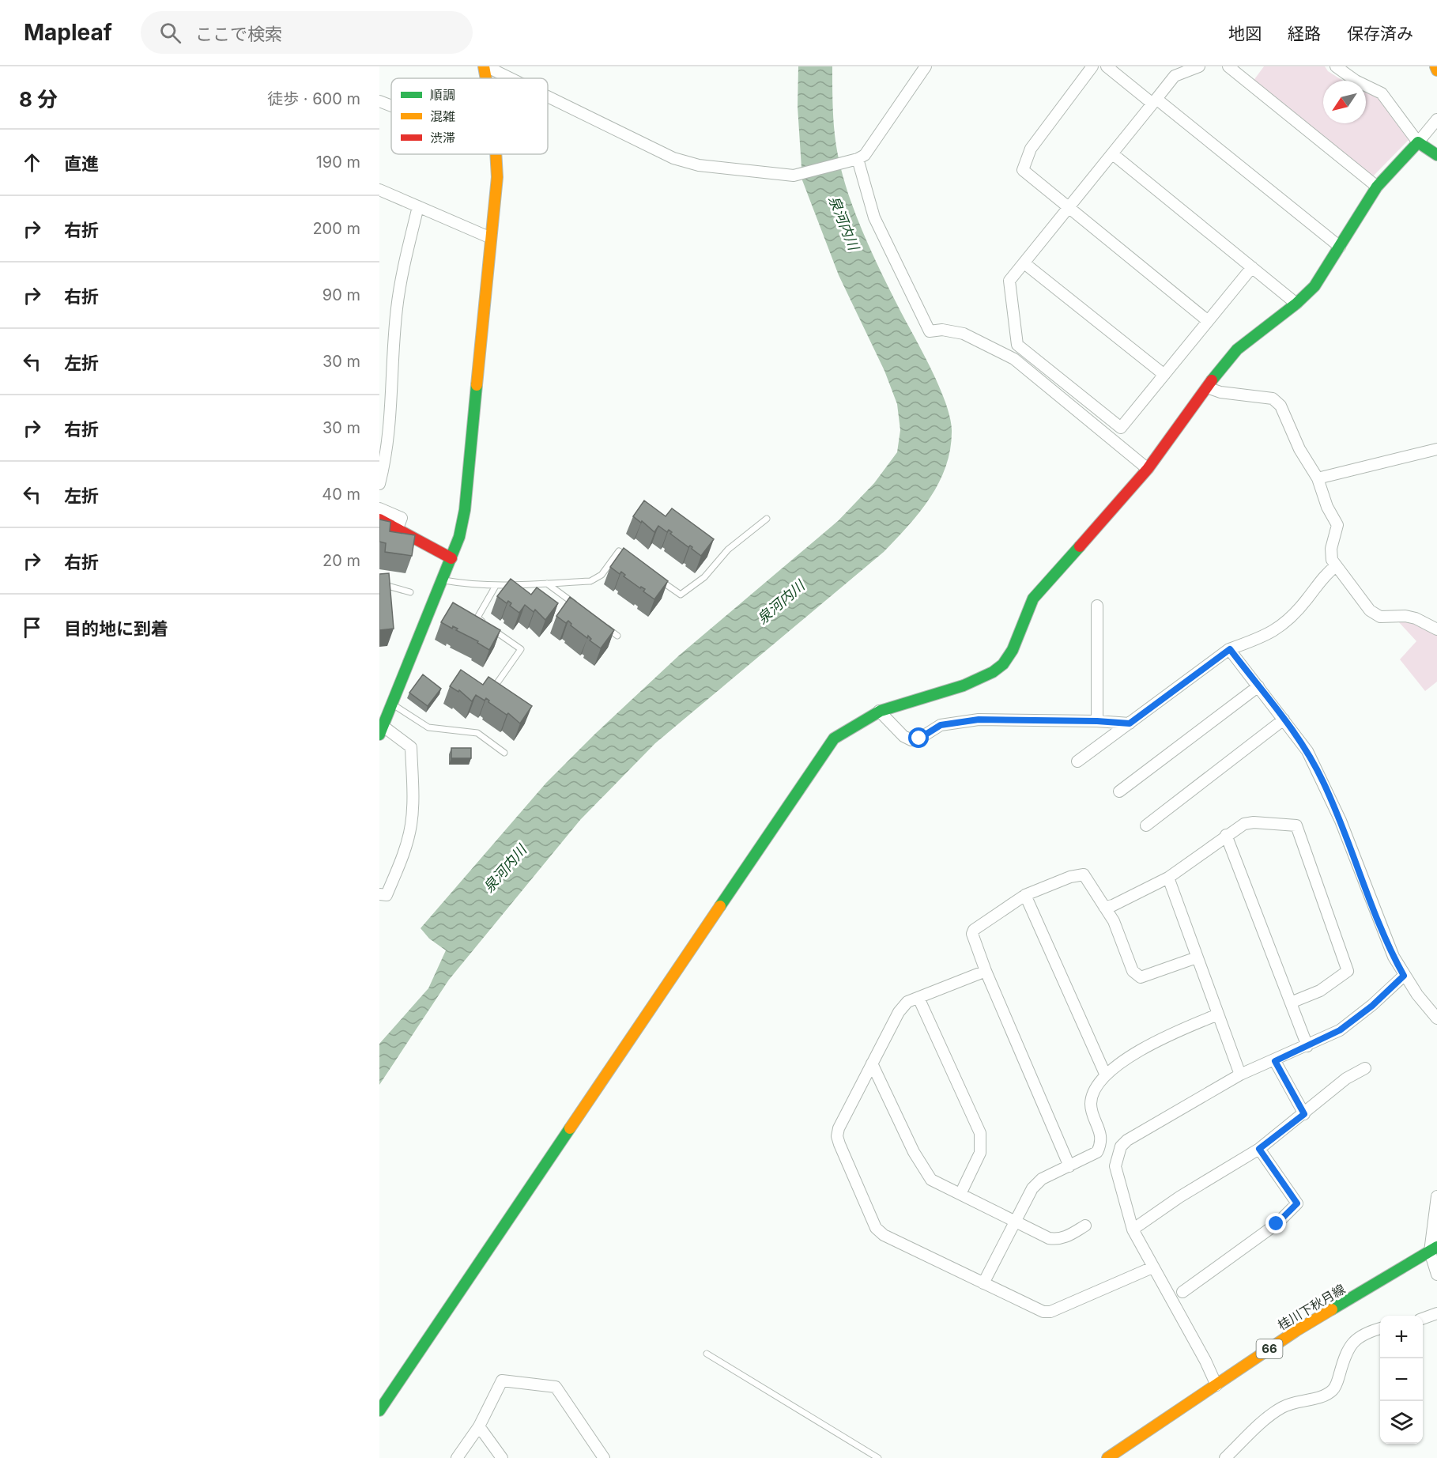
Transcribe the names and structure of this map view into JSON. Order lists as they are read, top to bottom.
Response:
{
  "streets": {
    "street": ["桂川下秋月線", "66"]
  },
  "water": ["泉河内川"],
  "legend": ["順調", "混雑", "渋滞"],
  "north": "bottom left",
  "page": {
    "header": "Mapleaf",
    "search": "ここで検索",
    "nav": ["地図", "経路", "保存済み"],
    "heading": ["8 分", "徒歩 · 600 m"],
    "list": [
      ["直進", "190 m"],
      ["右折", "200 m"],
      ["右折", "90 m"],
      ["左折", "30 m"],
      ["右折", "30 m"],
      ["左折", "40 m"],
      ["右折", "20 m"],
      "目的地に到着"
    ],
    "map_buttons": ["+", "−"]
  }
}
